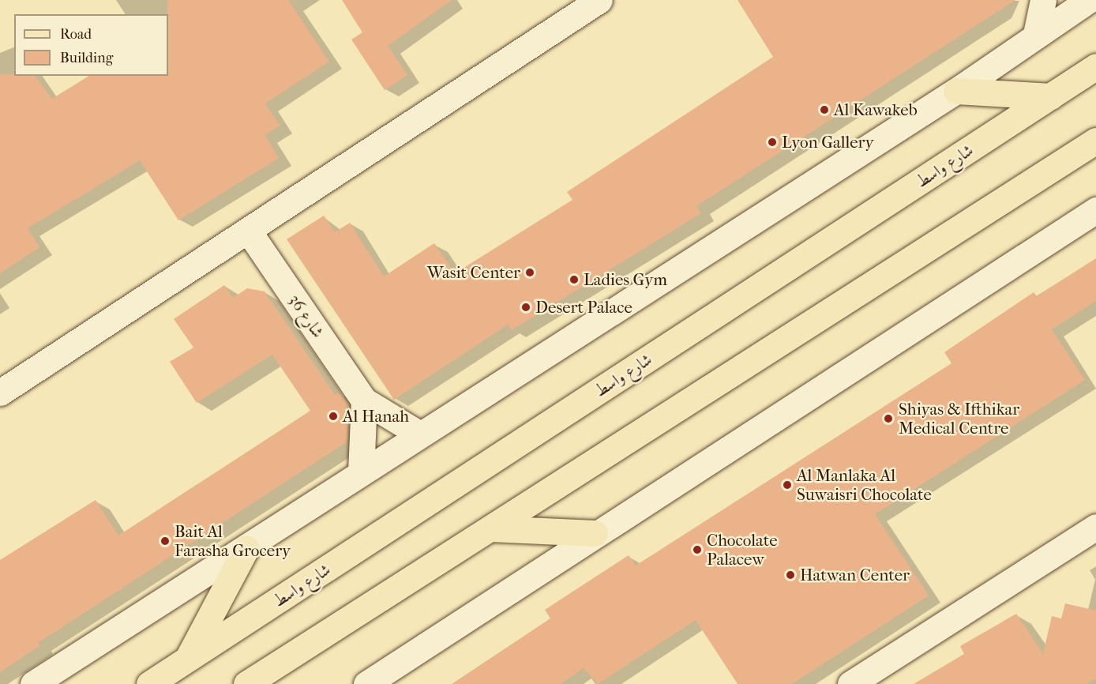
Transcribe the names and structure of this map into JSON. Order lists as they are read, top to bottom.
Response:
{
  "streets": {
    "main road": ["شارع واسط"],
    "street": ["شارع 36"]
  },
  "places": [
    "Al Kawakeb",
    "Lyon Gallery",
    "Wasit Center",
    "Ladies Gym",
    "Desert Palace",
    "Al Hanah",
    "Shiyas & Ifthikar Medical Centre",
    "Al Manlaka Al Suwaisri Chocolate",
    "Bait Al Farasha Grocery",
    "Chocolate Palacew",
    "Hatwan Center"
  ],
  "legend": ["Road", "Building"]
}
